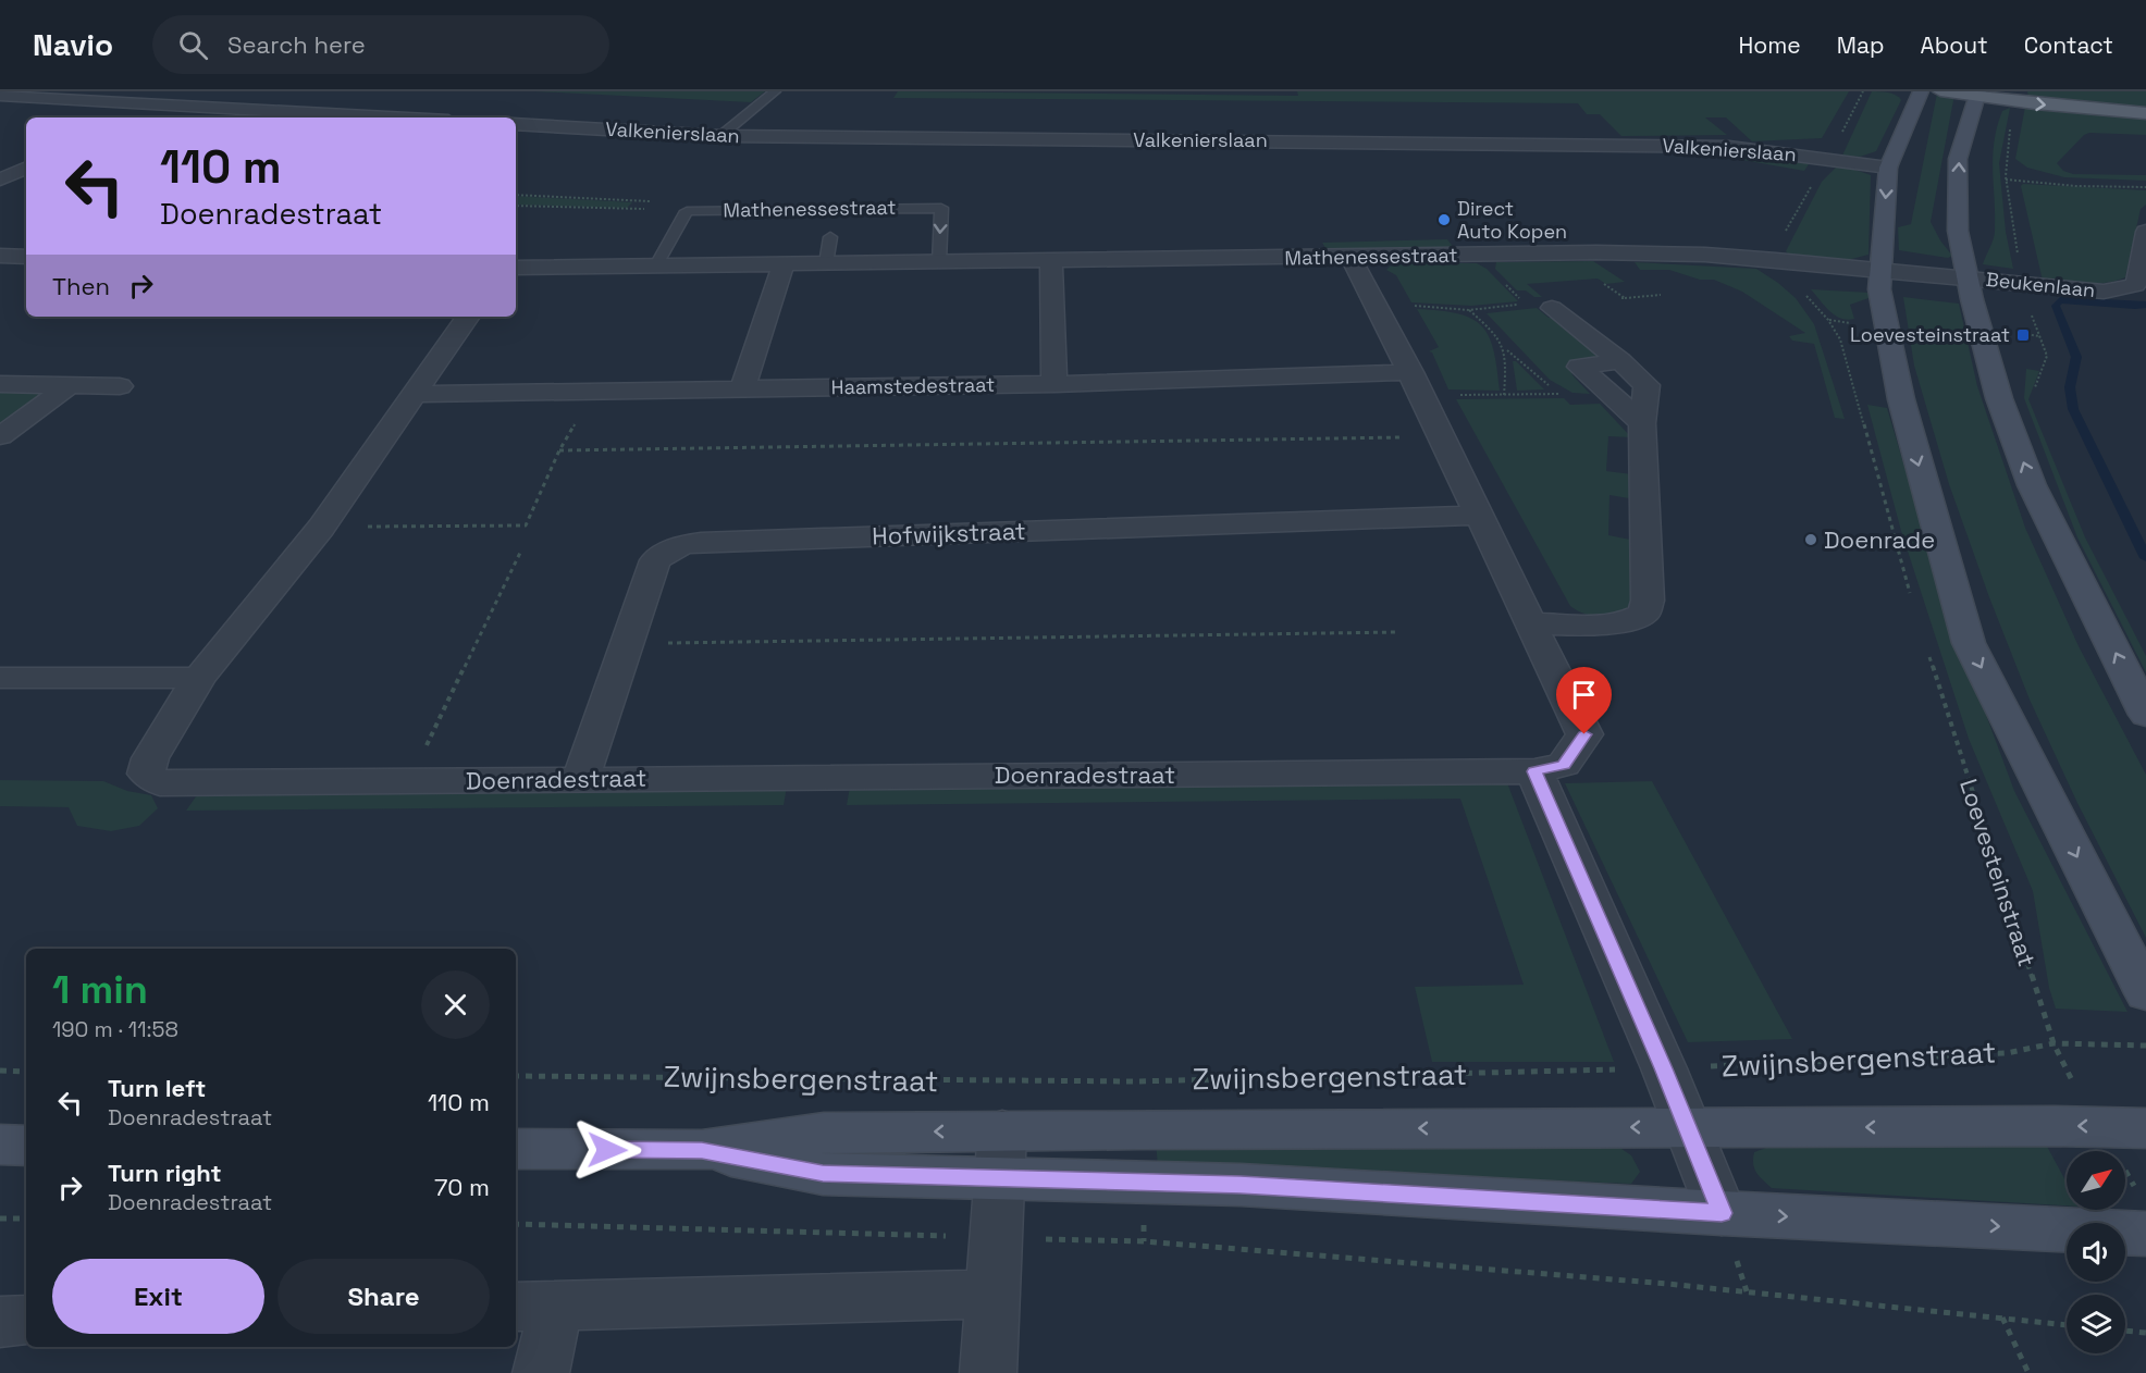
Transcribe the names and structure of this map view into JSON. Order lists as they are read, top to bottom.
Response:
{
  "streets": {
    "street": [
      "Valkenierslaan",
      "Mathenessestraat",
      "Beukenlaan",
      "Haamstedestraat",
      "Hofwijkstraat",
      "Doenradestraat",
      "Zwijnsbergenstraat"
    ],
    "path": ["Loevesteinstraat"]
  },
  "crossings": [
    ["Mathenessestraat", "Beukenlaan"],
    ["Mathenessestraat", "Doenradestraat"],
    ["Haamstedestraat", "Doenradestraat"],
    ["Hofwijkstraat", "Doenradestraat"],
    ["Loevesteinstraat", "Zwijnsbergenstraat"]
  ],
  "places": {
    "other": ["Direct Auto Kopen", "Doenrade"],
    "transit": ["Loevesteinstraat"]
  },
  "north": "top right",
  "page": {
    "header": "Navio",
    "search": "Search here",
    "nav": [
      "Home",
      "Map",
      "About",
      "Contact"
    ],
    "turn": ["110 m", "Doenradestraat"],
    "then": "Then",
    "heading": ["1 min", "190 m · 11:58"],
    "list": [
      {
        "name": "Turn left",
        "note": "Doenradestraat",
        "value": "110 m"
      },
      {
        "name": "Turn right",
        "note": "Doenradestraat",
        "value": "70 m"
      }
    ],
    "buttons": ["Exit", "Share"]
  }
}
